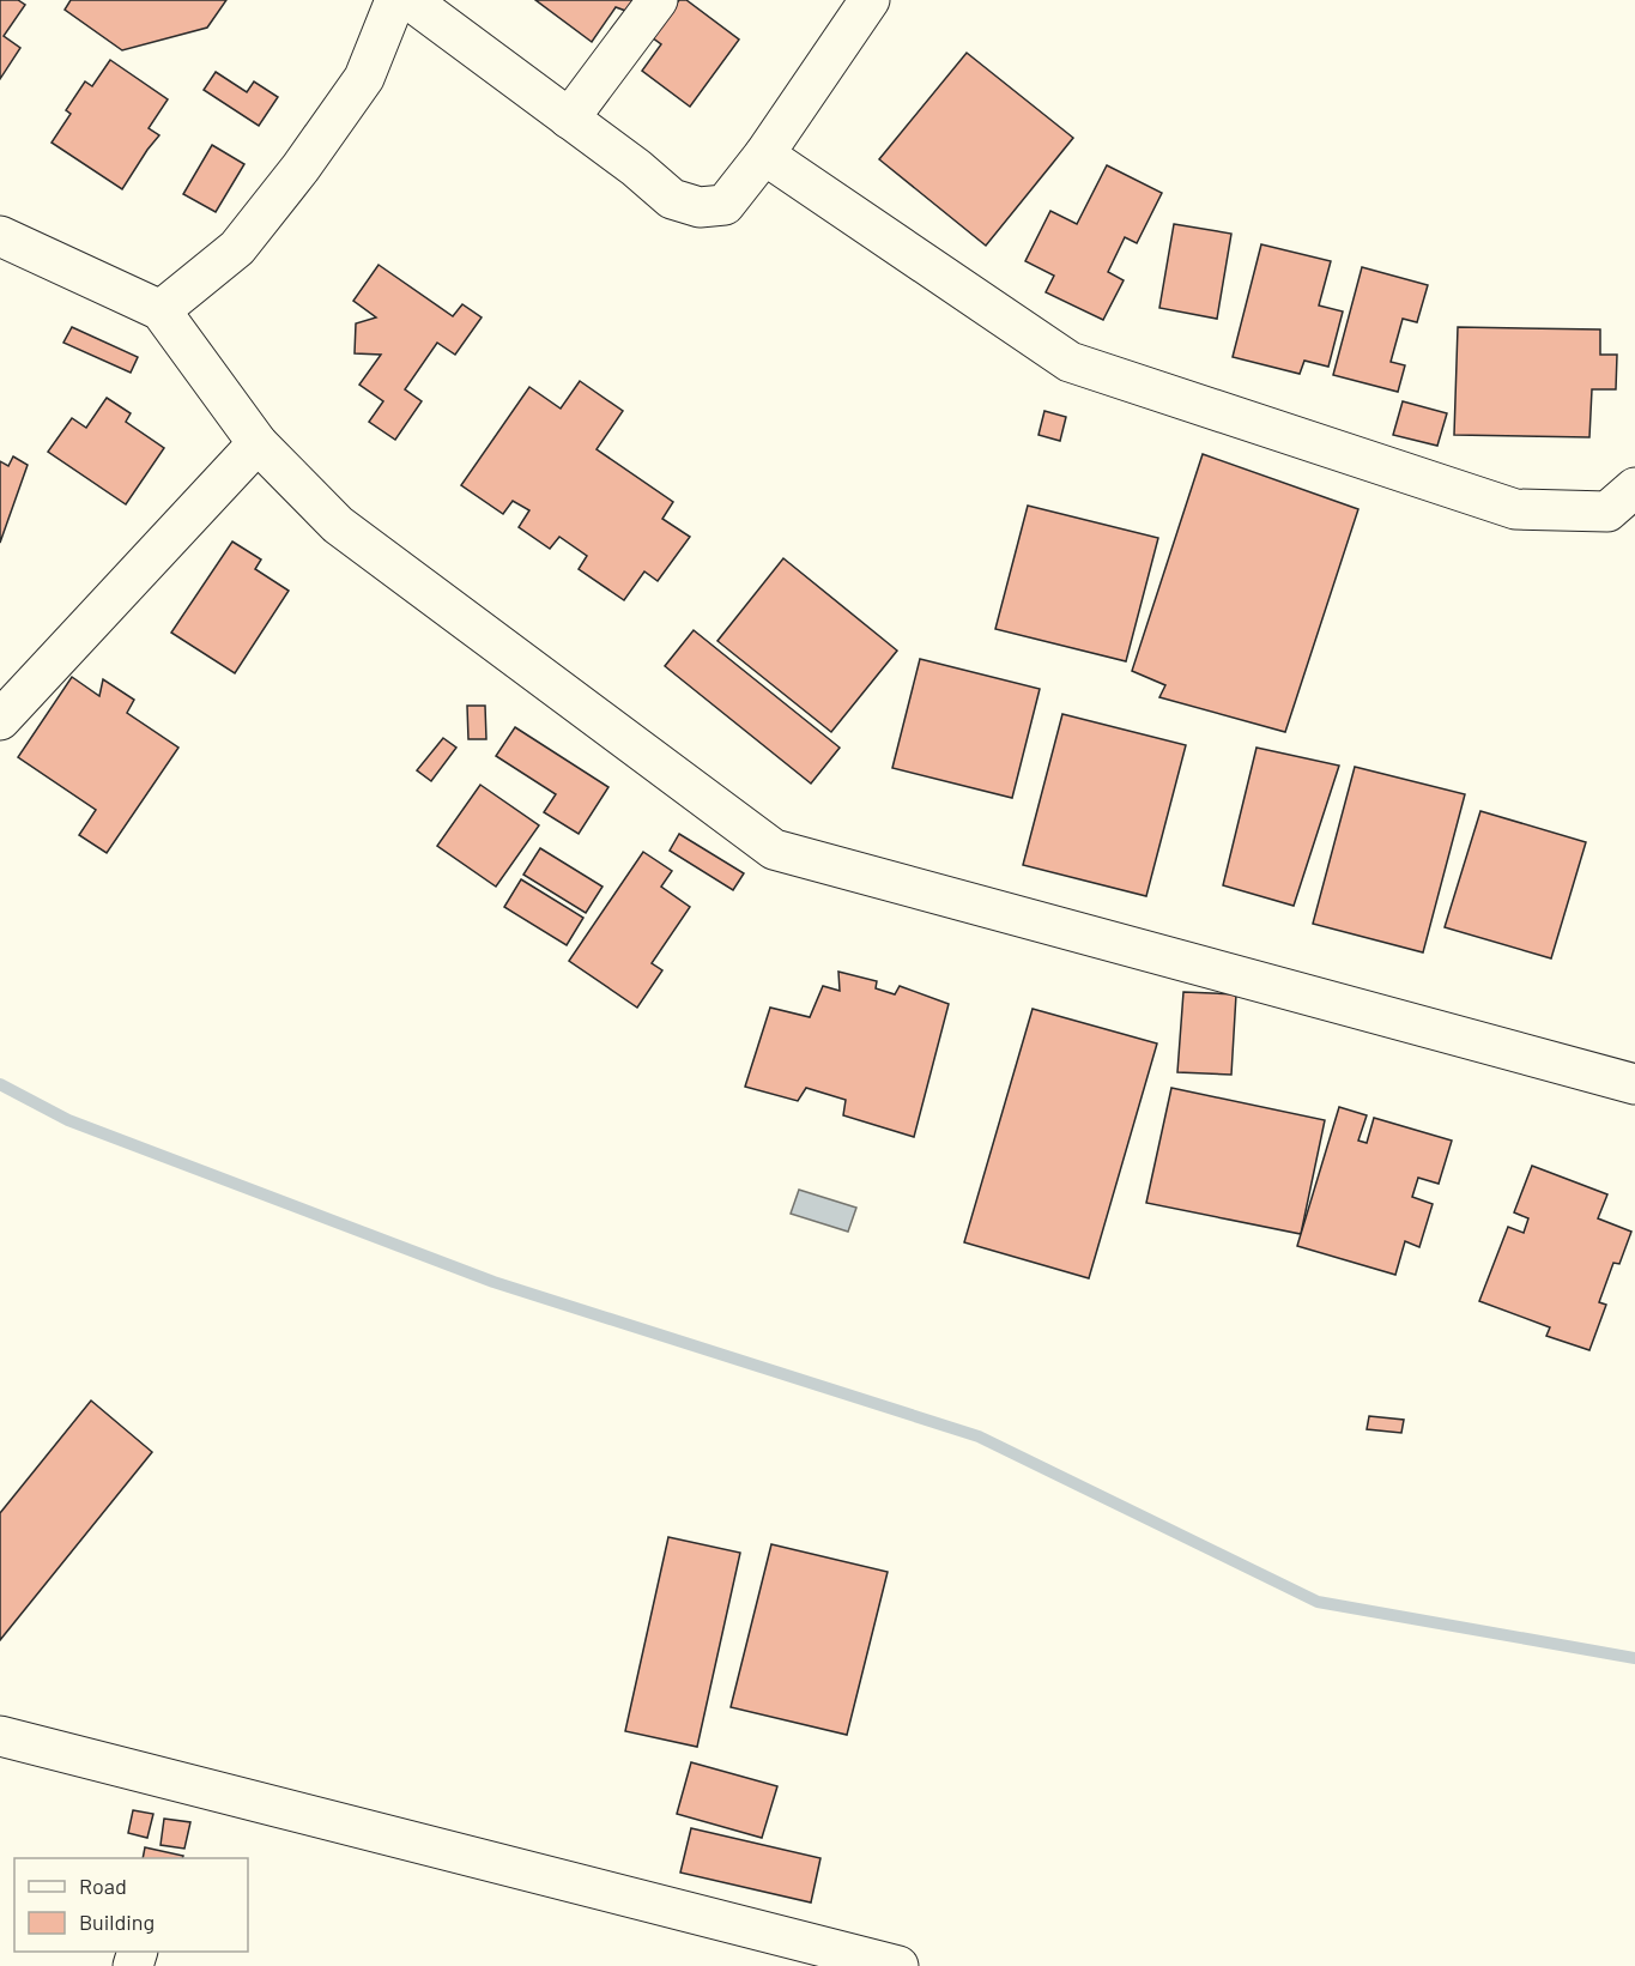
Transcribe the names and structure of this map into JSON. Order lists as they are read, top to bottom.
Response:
{
  "legend": ["Road", "Building"]
}
